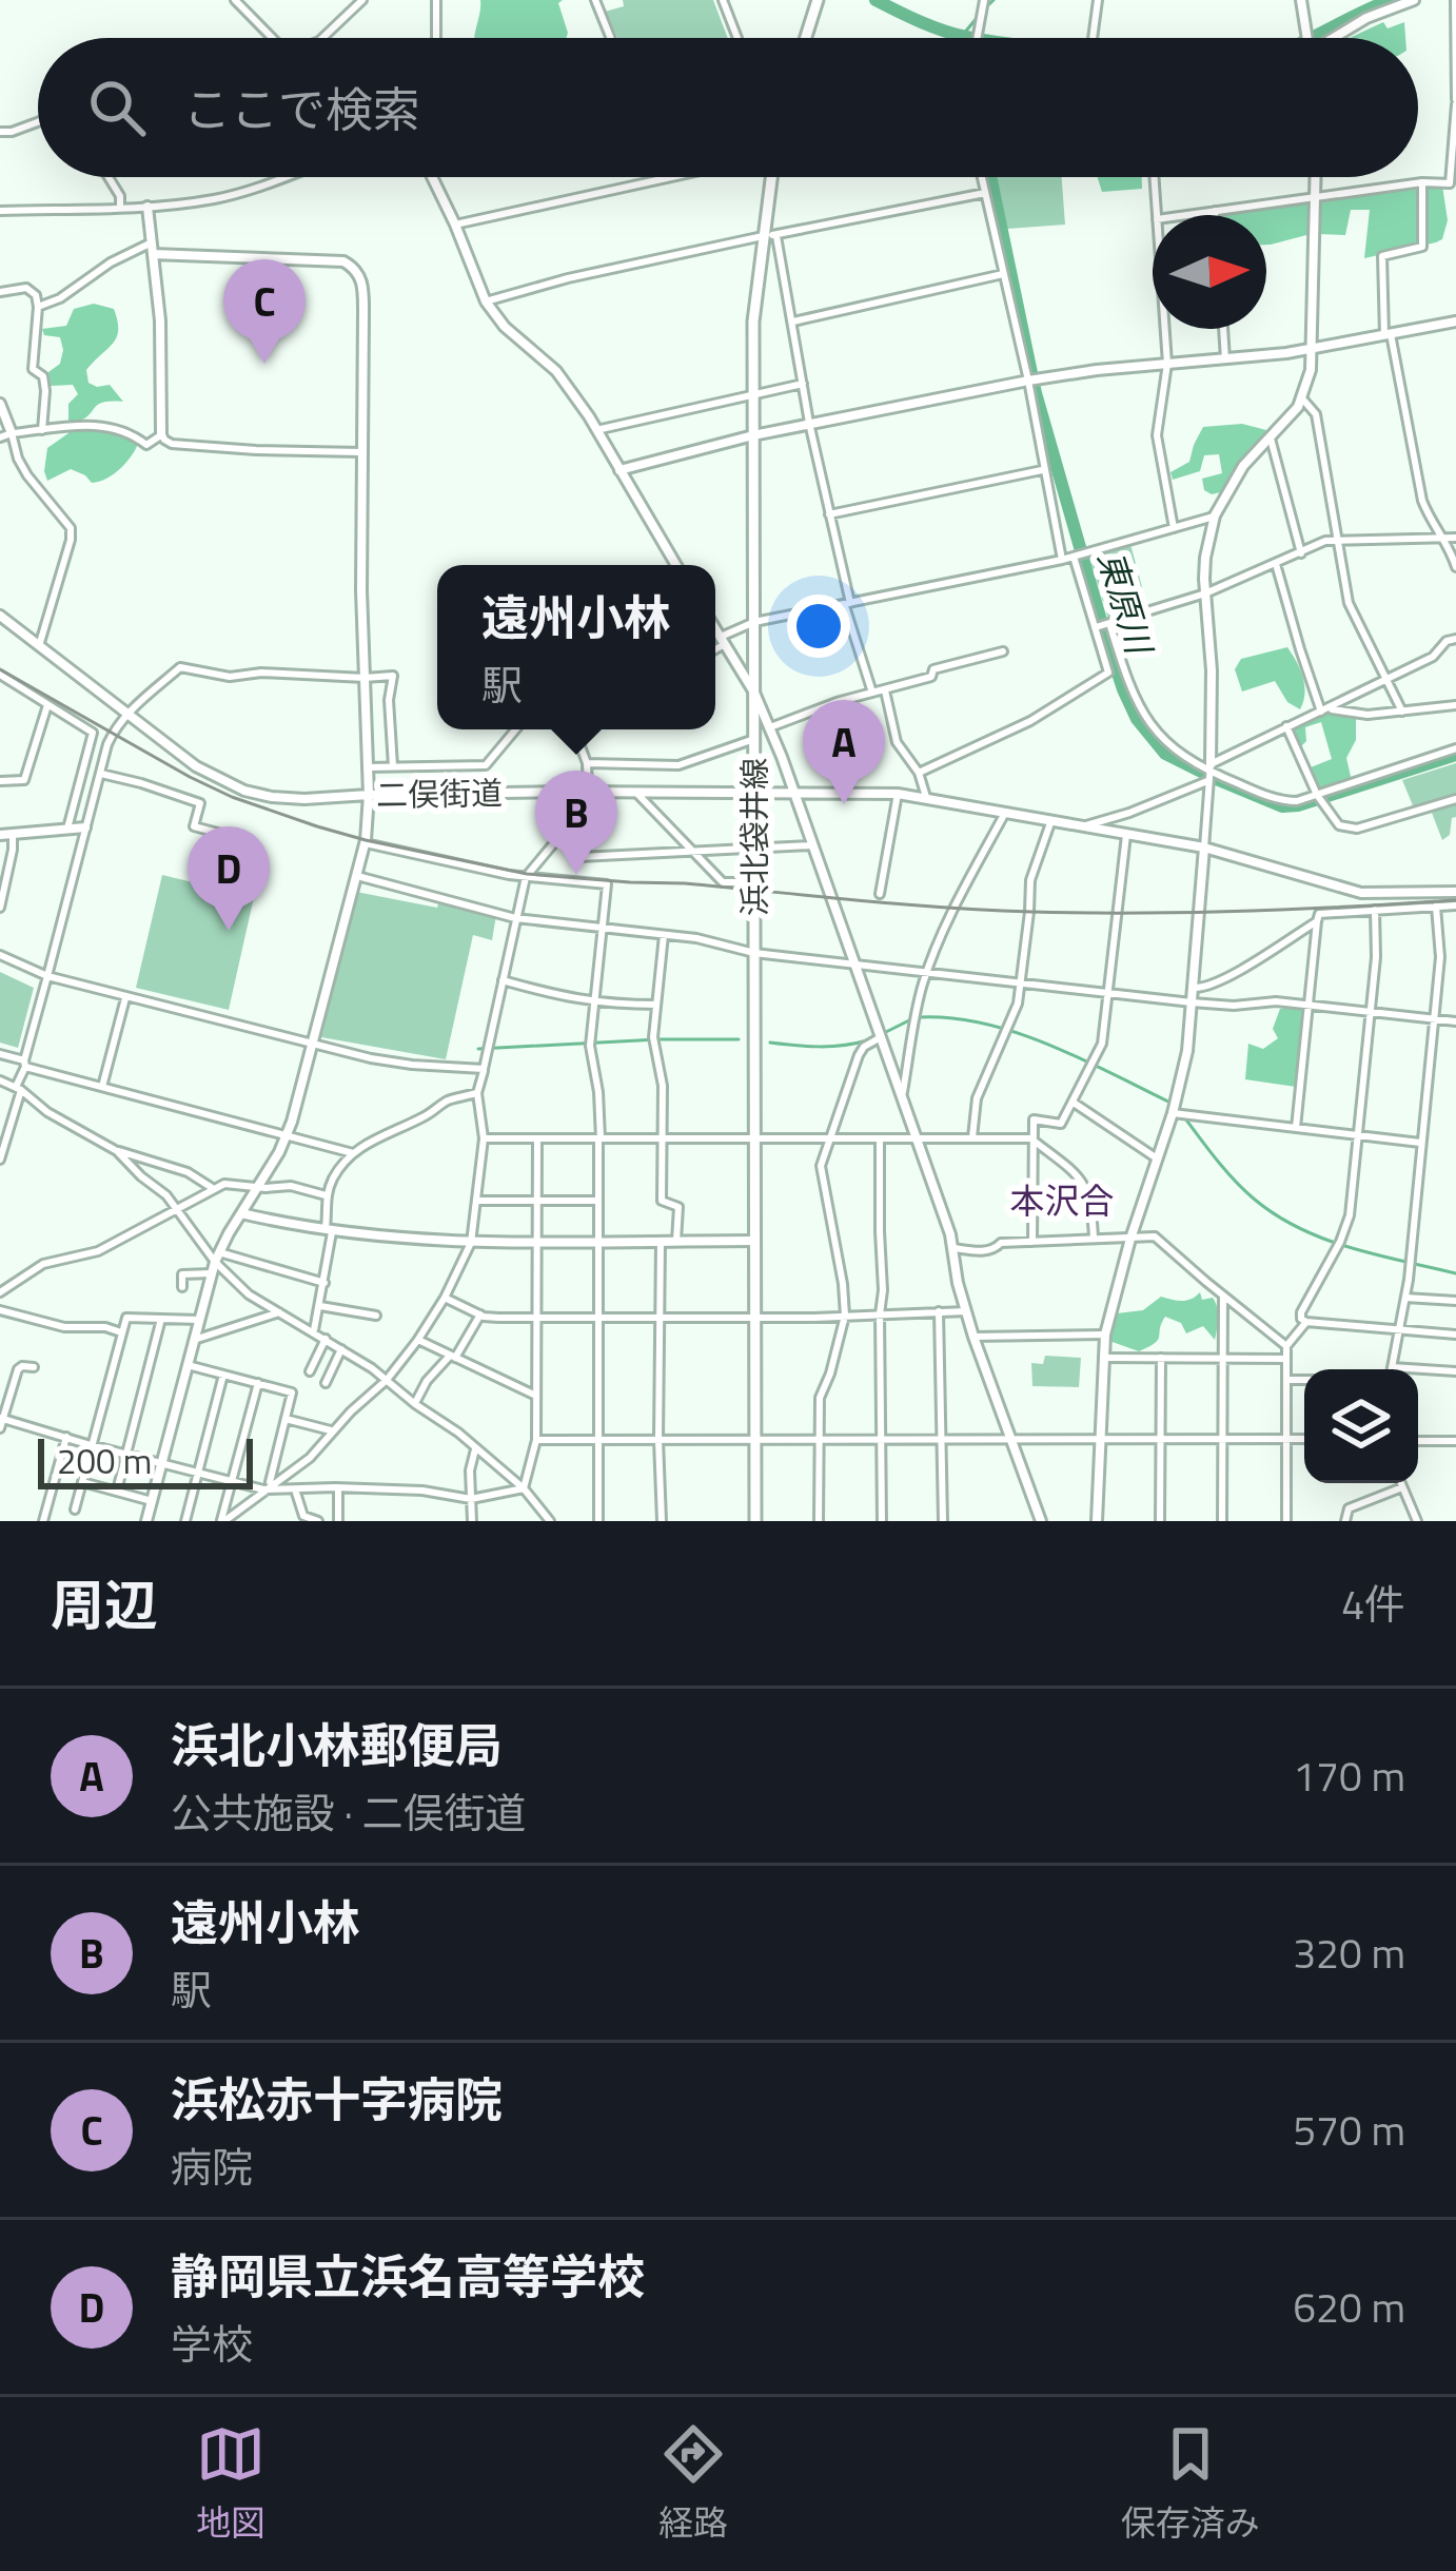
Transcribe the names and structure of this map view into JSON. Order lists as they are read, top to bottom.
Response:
{
  "streets": {
    "main road": ["浜北袋井線"],
    "street": ["二俣街道"]
  },
  "crossings": [
    ["二俣街道", "浜北袋井線"]
  ],
  "districts": ["本沢合"],
  "water": ["東原川"],
  "scale_bar": "200 m",
  "north": "right",
  "page": {
    "search": "ここで検索",
    "pins": [
      "C",
      "A",
      "B",
      "D"
    ],
    "popup": ["遠州小林", "駅"],
    "scale": "200 m",
    "heading": ["周辺", "4件"],
    "list": [
      {
        "mark": "A",
        "name": "浜北小林郵便局",
        "note": "公共施設 · 二俣街道",
        "value": "170 m"
      },
      {
        "mark": "B",
        "name": "遠州小林",
        "note": "駅",
        "value": "320 m"
      },
      {
        "mark": "C",
        "name": "浜松赤十字病院",
        "note": "病院",
        "value": "570 m"
      },
      {
        "mark": "D",
        "name": "静岡県立浜名高等学校",
        "note": "学校",
        "value": "620 m"
      }
    ],
    "nav": ["地図", "経路", "保存済み"]
  }
}
